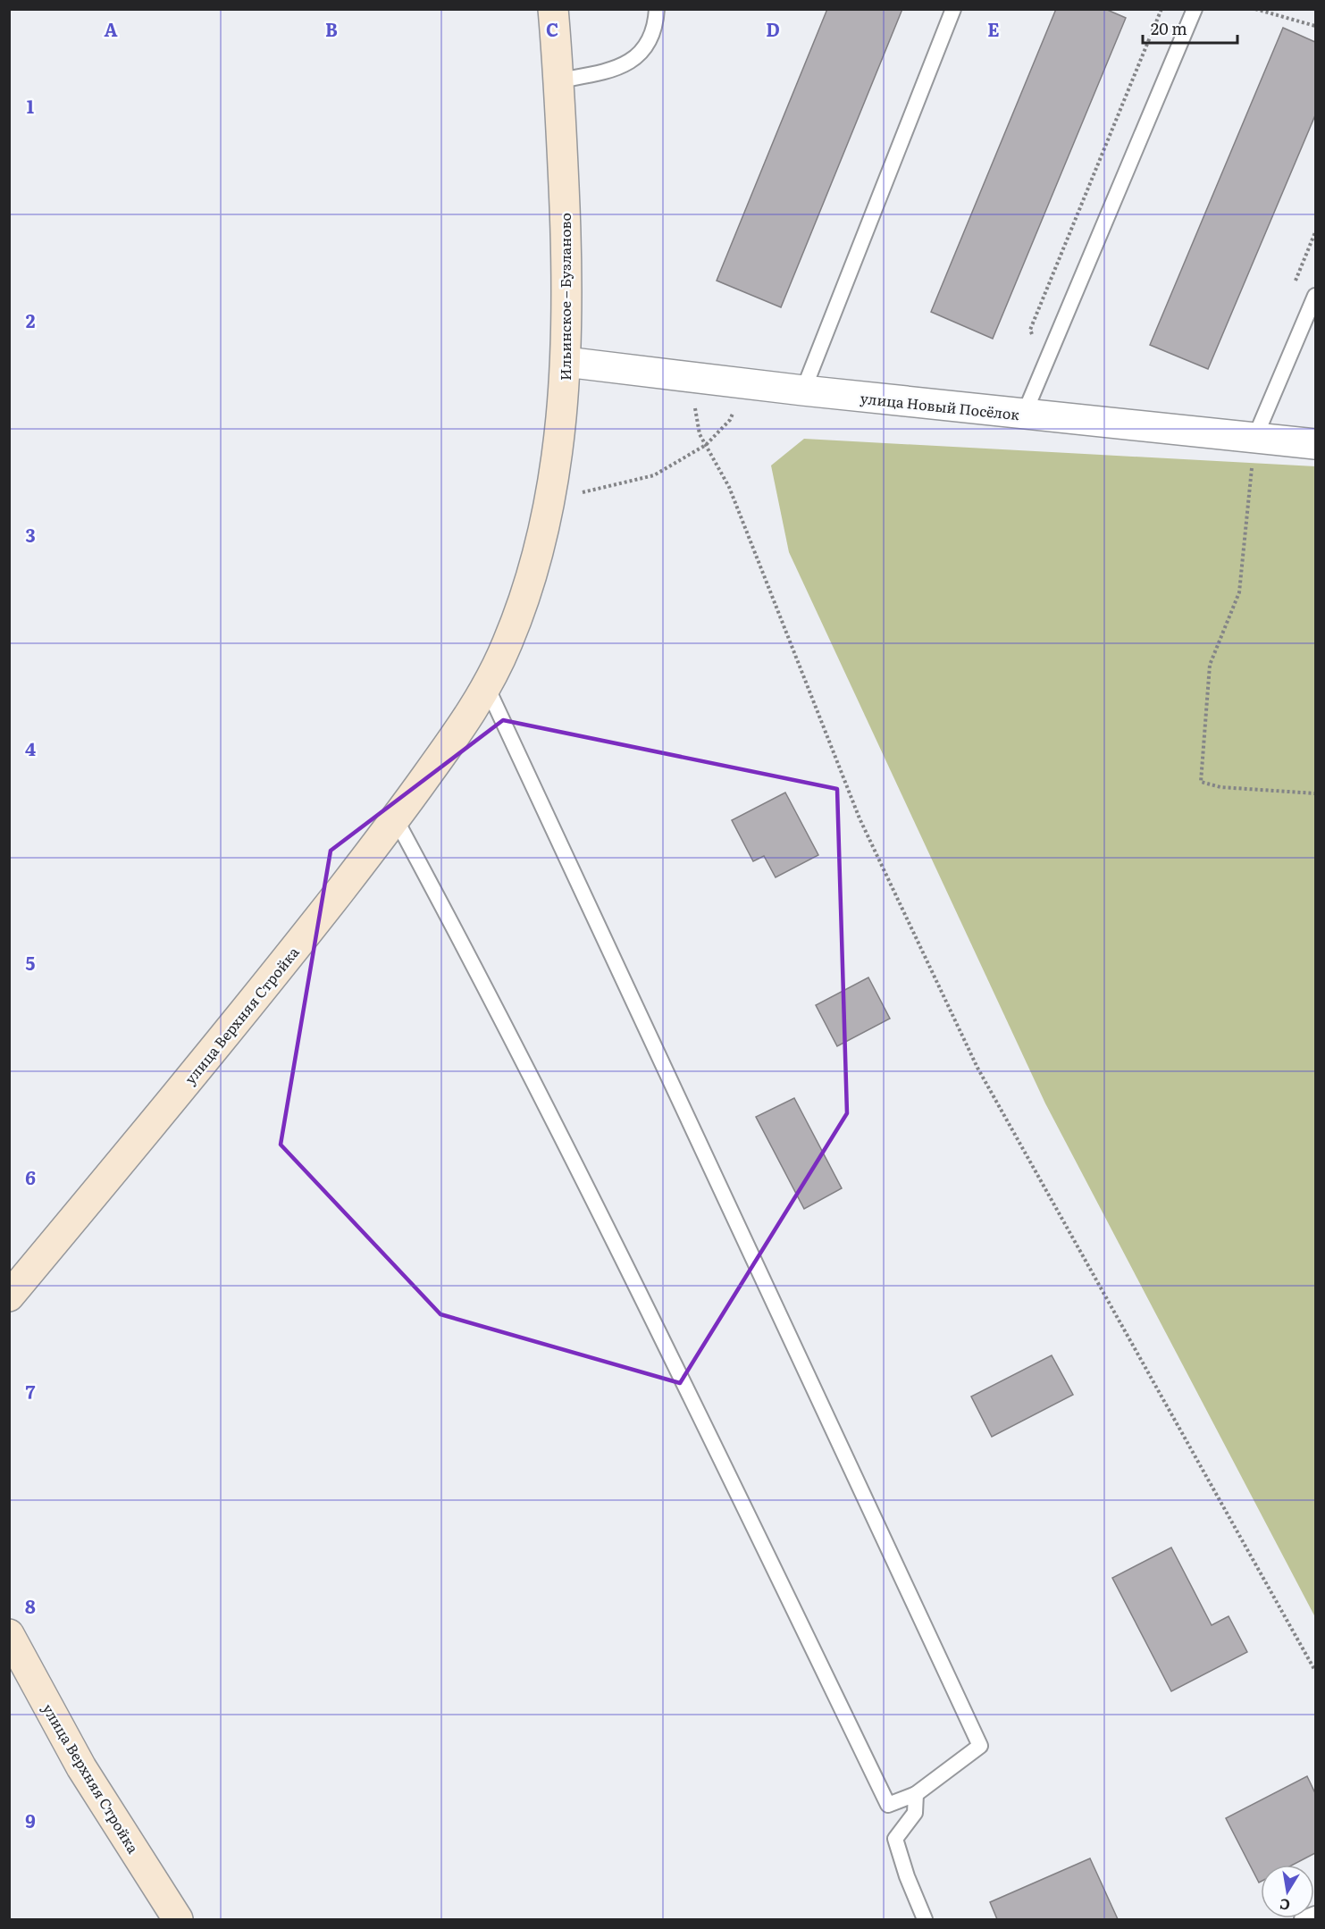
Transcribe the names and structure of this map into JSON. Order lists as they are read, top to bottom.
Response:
{
  "streets": {
    "street": ["Ильинское – Бузланово", "улица Новый Посёлок", "улица Верхняя Стройка"]
  },
  "crossings": [
    ["Ильинское – Бузланово", "улица Новый Посёлок"],
    ["Ильинское – Бузланово", "улица Верхняя Стройка"]
  ],
  "scale_bar": "20 m",
  "north": "bottom",
  "grid": {
    "columns": [
      "A",
      "B",
      "C",
      "D",
      "E"
    ],
    "rows": [
      "1",
      "2",
      "3",
      "4",
      "5",
      "6",
      "7",
      "8",
      "9"
    ]
  }
}
